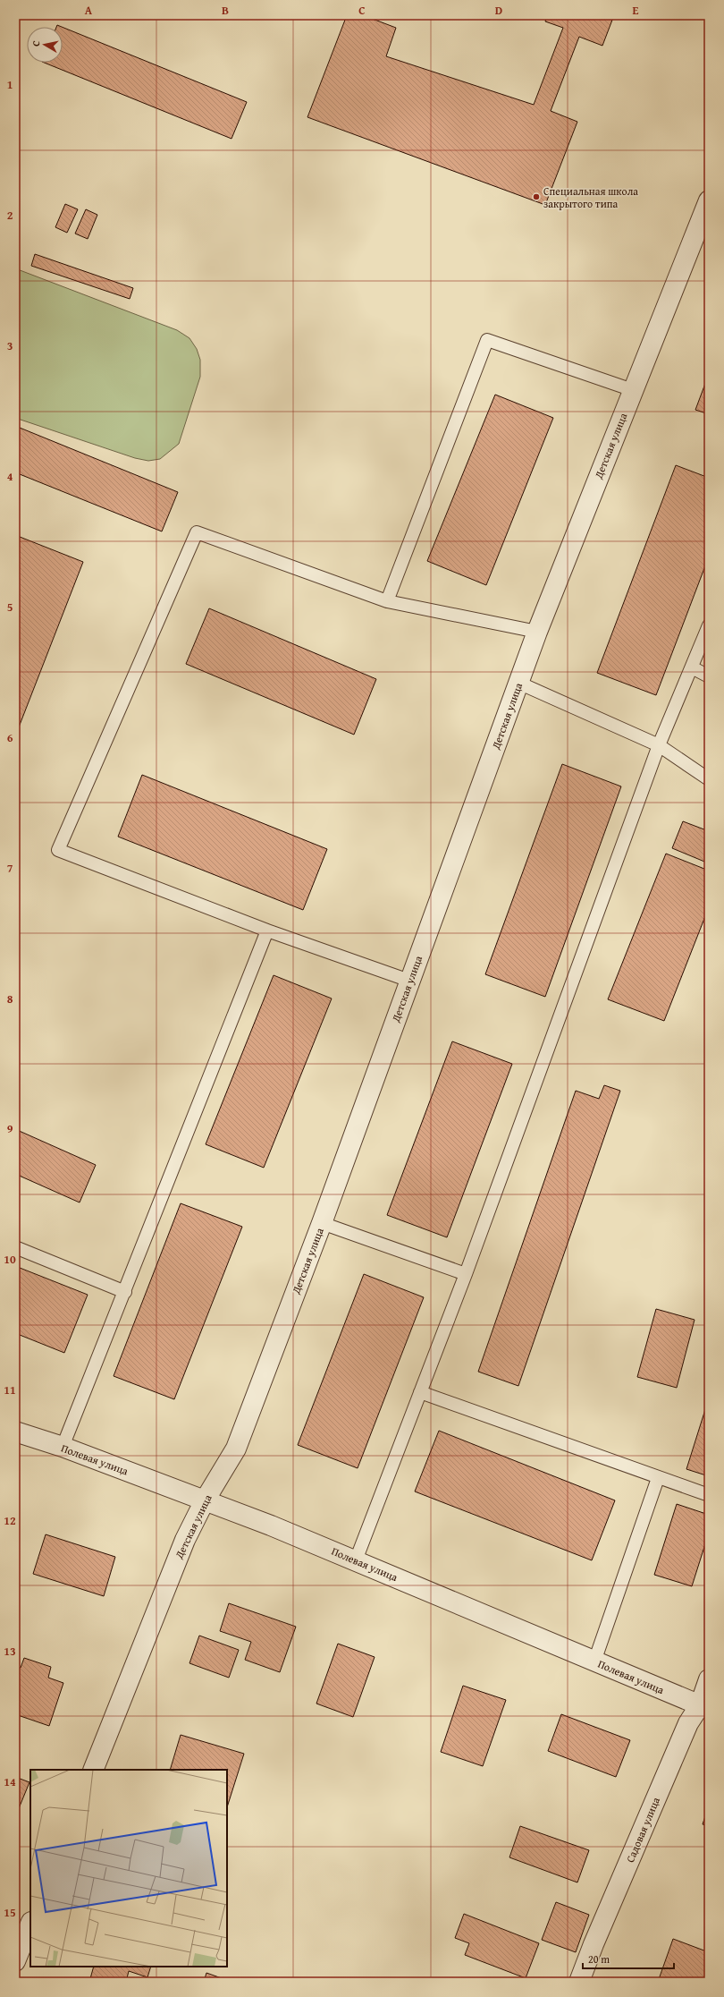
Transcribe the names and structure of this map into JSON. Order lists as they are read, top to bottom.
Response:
{
  "streets": {
    "street": ["Детская улица", "Полевая улица", "Садовая улица"]
  },
  "crossings": [
    ["Детская улица", "Полевая улица"],
    ["Полевая улица", "Садовая улица"]
  ],
  "places": ["Специальная школа закрытого типа"],
  "scale_bar": "20 m",
  "north": "left",
  "grid": {
    "columns": [
      "A",
      "B",
      "C",
      "D",
      "E"
    ],
    "rows": [
      "1",
      "2",
      "3",
      "4",
      "5",
      "6",
      "7",
      "8",
      "9",
      "10",
      "11",
      "12",
      "13",
      "14",
      "15"
    ]
  }
}
